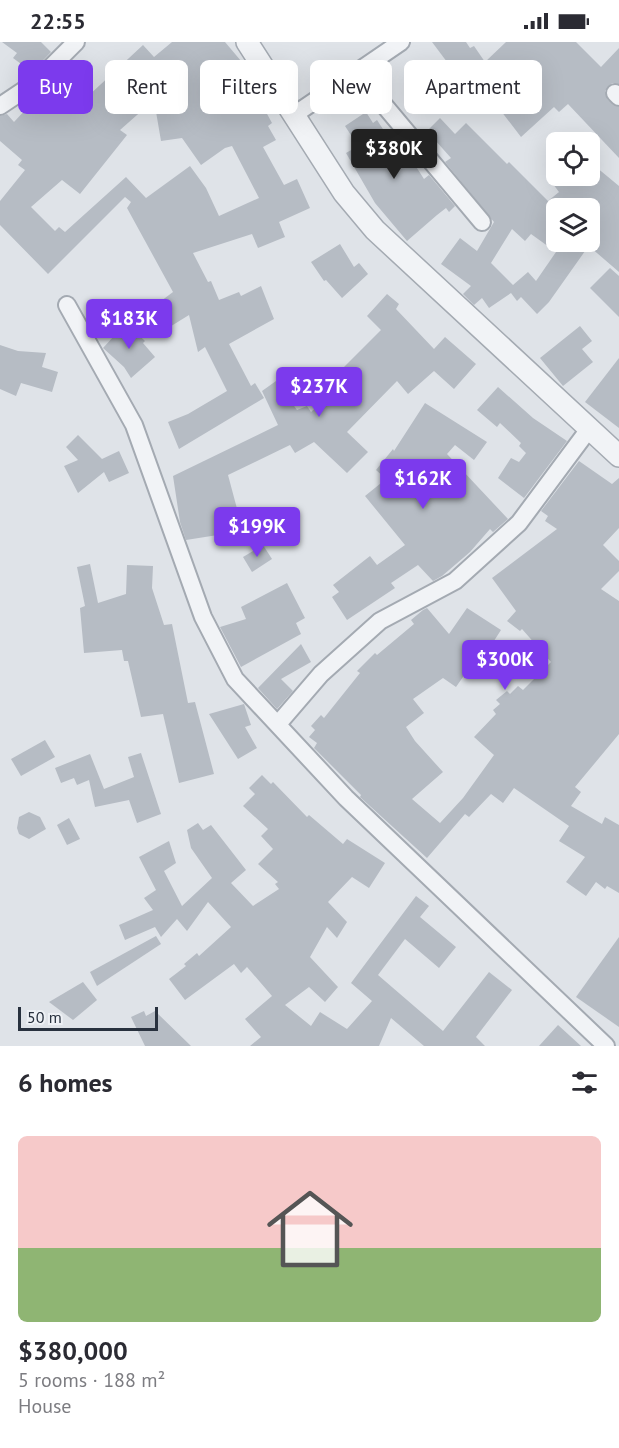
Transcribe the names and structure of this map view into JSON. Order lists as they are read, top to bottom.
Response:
{
  "scale_bar": "50 m",
  "page": {
    "status": "22:55",
    "chip": [
      "Buy",
      "Rent",
      "Filters",
      "New",
      "Apartment"
    ],
    "price": [
      "$380K",
      "$183K",
      "$237K",
      "$162K",
      "$199K",
      "$300K"
    ],
    "scale": "50 m",
    "heading": "6 homes",
    "list": [
      {
        "name": "$380,000",
        "note": "5 rooms · 188 m² · House"
      }
    ]
  }
}
